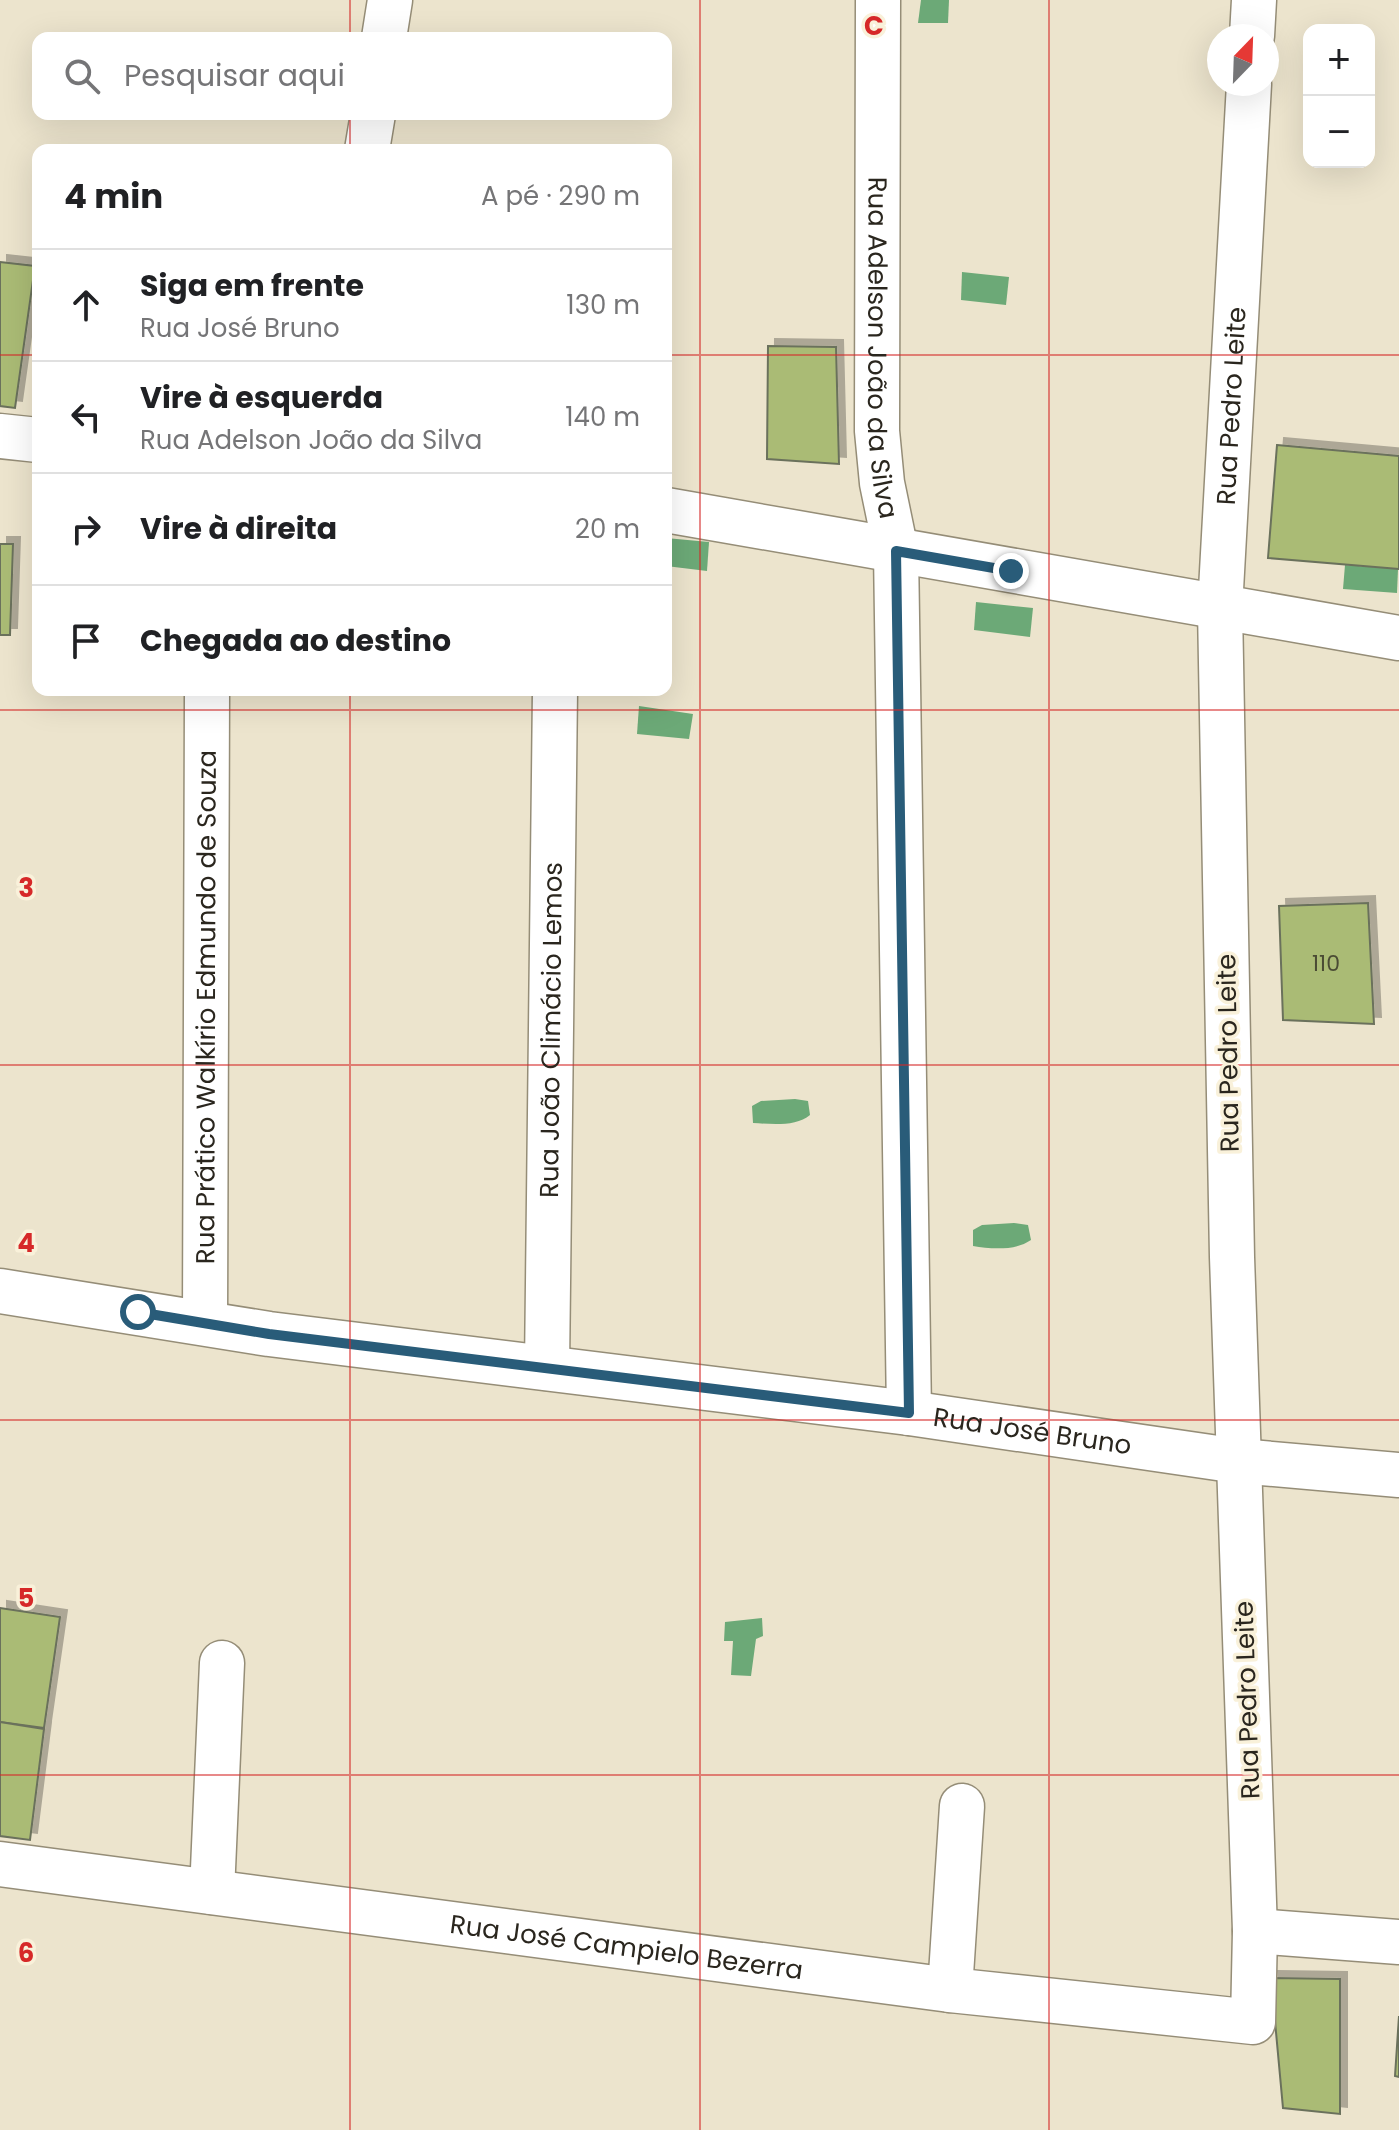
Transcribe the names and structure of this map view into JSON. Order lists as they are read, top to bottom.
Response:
{
  "streets": {
    "street": [
      "Rua Adelson João da Silva",
      "Rua Pedro Leite",
      "Rua Prático Walkírio Edmundo de Souza",
      "Rua João Climácio Lemos",
      "Rua José Bruno",
      "Rua José Campielo Bezerra"
    ]
  },
  "crossings": [
    ["Rua Adelson João da Silva", "Rua José Bruno"],
    ["Rua Pedro Leite", "Rua José Bruno"],
    ["Rua Pedro Leite", "Rua José Campielo Bezerra"],
    ["Rua Prático Walkírio Edmundo de Souza", "Rua José Bruno"],
    ["Rua João Climácio Lemos", "Rua José Bruno"]
  ],
  "house_numbers": ["110"],
  "north": "top right",
  "page": {
    "map_buttons": ["+", "−"],
    "search": "Pesquisar aqui",
    "heading": ["4 min", "A pé · 290 m"],
    "list": [
      ["Siga em frente", "Rua José Bruno", "130 m"],
      ["Vire à esquerda", "Rua Adelson João da Silva", "140 m"],
      ["Vire à direita", "20 m"],
      "Chegada ao destino"
    ]
  },
  "grid": {
    "columns": ["C"],
    "rows": [
      "3",
      "4",
      "5",
      "6"
    ]
  }
}
